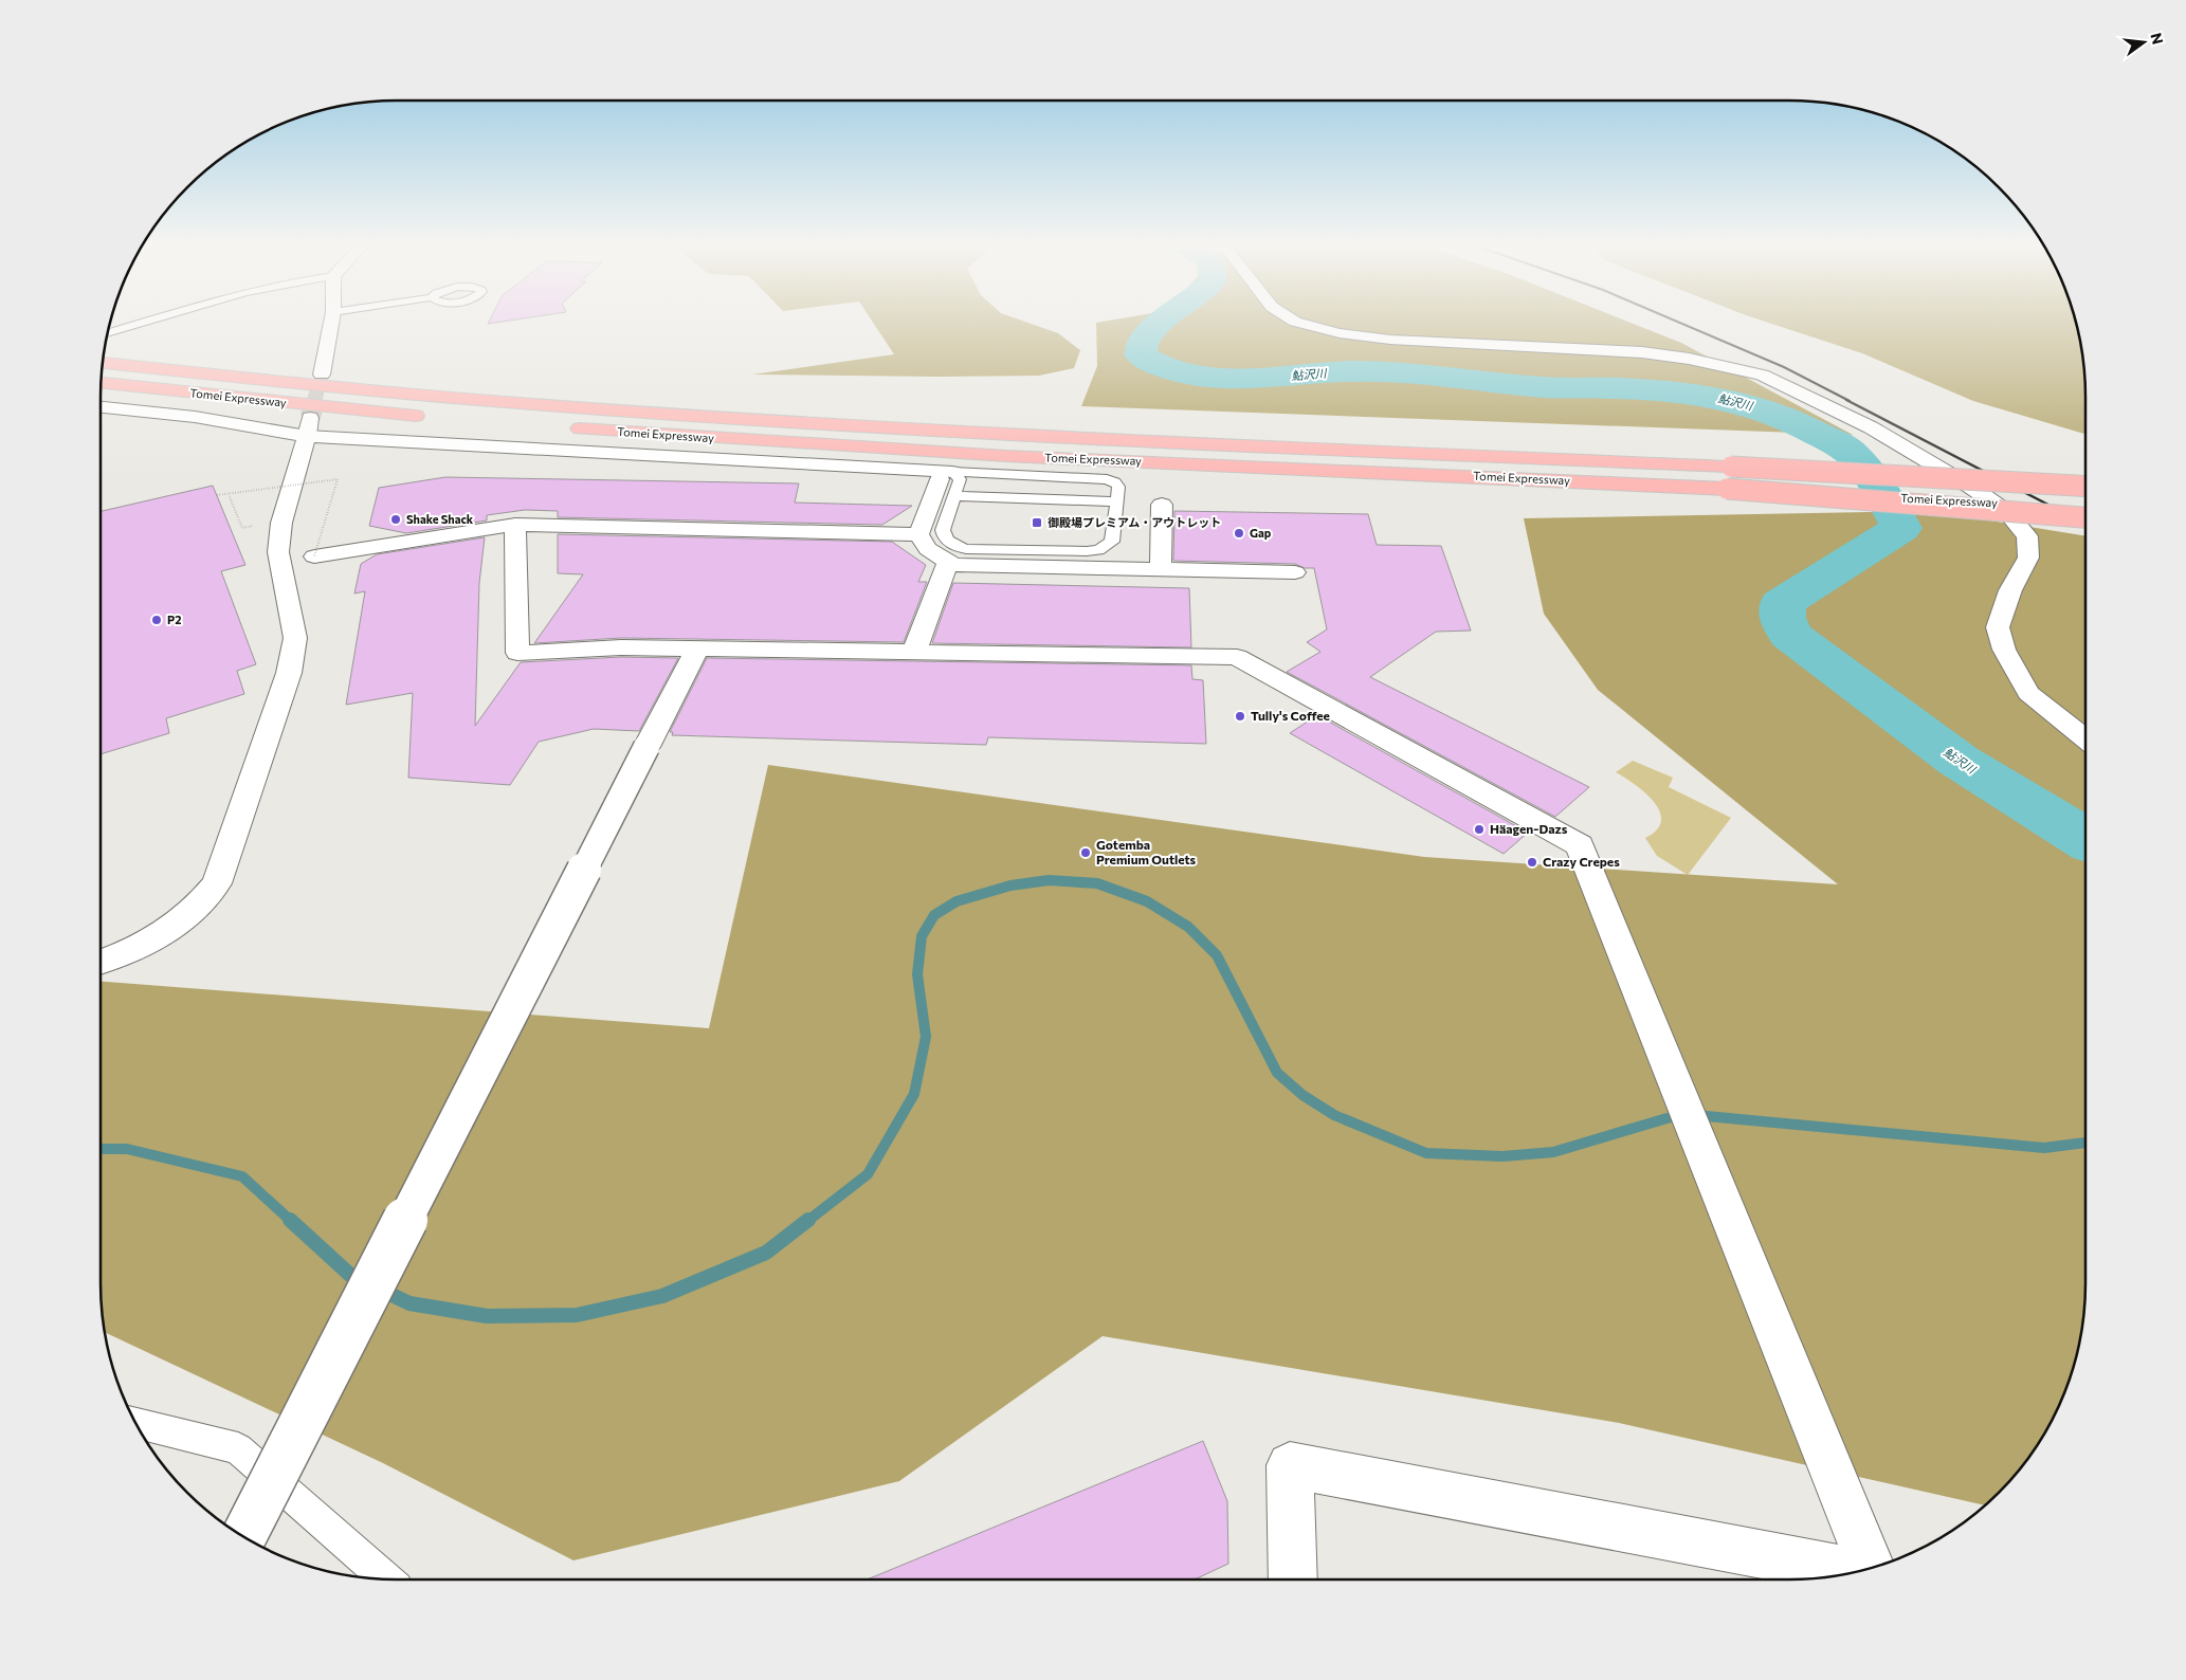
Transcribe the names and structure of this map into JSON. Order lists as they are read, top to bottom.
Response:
{
  "streets": {
    "highway": ["Tomei Expressway"]
  },
  "water": ["鮎沢川"],
  "places": {
    "other": [
      "Shake Shack",
      "Gap",
      "P2",
      "Tully's Coffee",
      "Häagen-Dazs",
      "Gotemba Premium Outlets",
      "Crazy Crepes"
    ],
    "transit": ["御殿場プレミアム・アウトレット"]
  },
  "north": "right"
}
